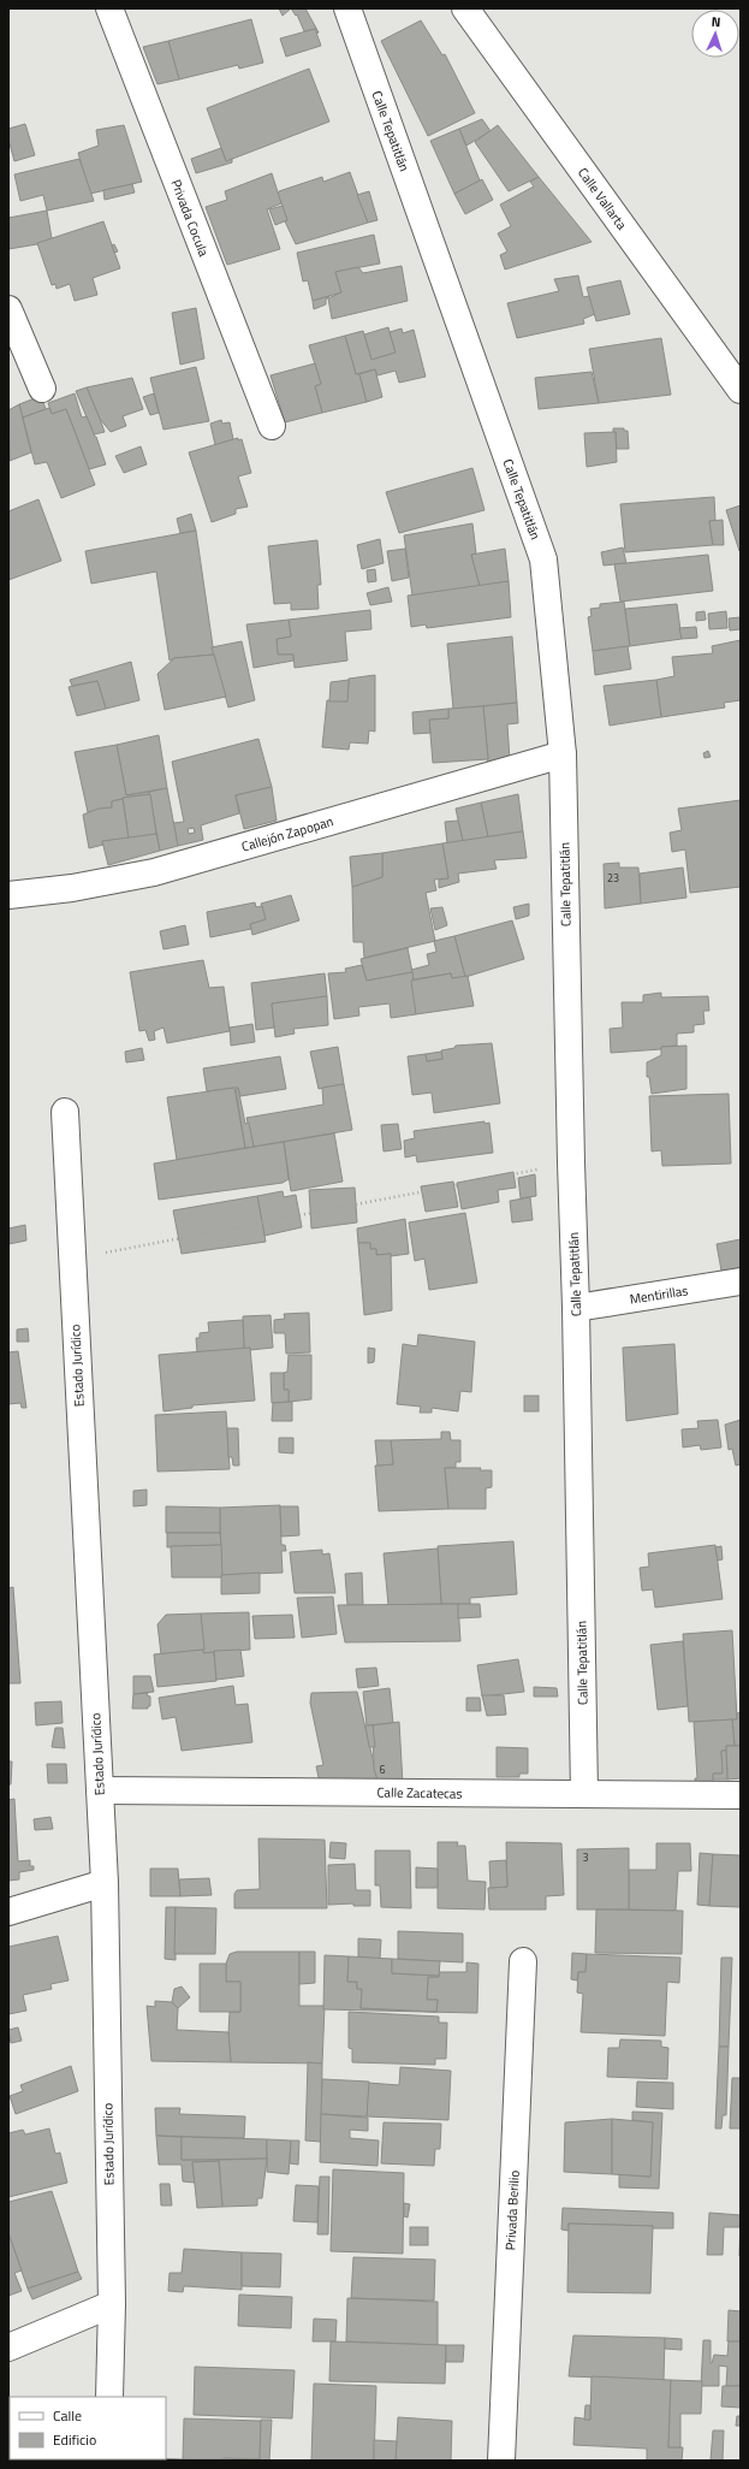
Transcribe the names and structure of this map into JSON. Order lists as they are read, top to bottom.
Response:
{
  "streets": {
    "street": [
      "Calle Tepatitlán",
      "Calle Vallarta",
      "Privada Cocula",
      "Callejón Zapopan",
      "Mentirillas",
      "Estado Jurídico",
      "Calle Zacatecas",
      "Privada Berilio"
    ]
  },
  "crossings": [
    ["Calle Tepatitlán", "Callejón Zapopan"],
    ["Calle Tepatitlán", "Mentirillas"],
    ["Calle Tepatitlán", "Calle Zacatecas"],
    ["Estado Jurídico", "Calle Zacatecas"]
  ],
  "house_numbers": ["23", "6", "3"],
  "legend": ["Calle", "Edificio"],
  "north": "top"
}
